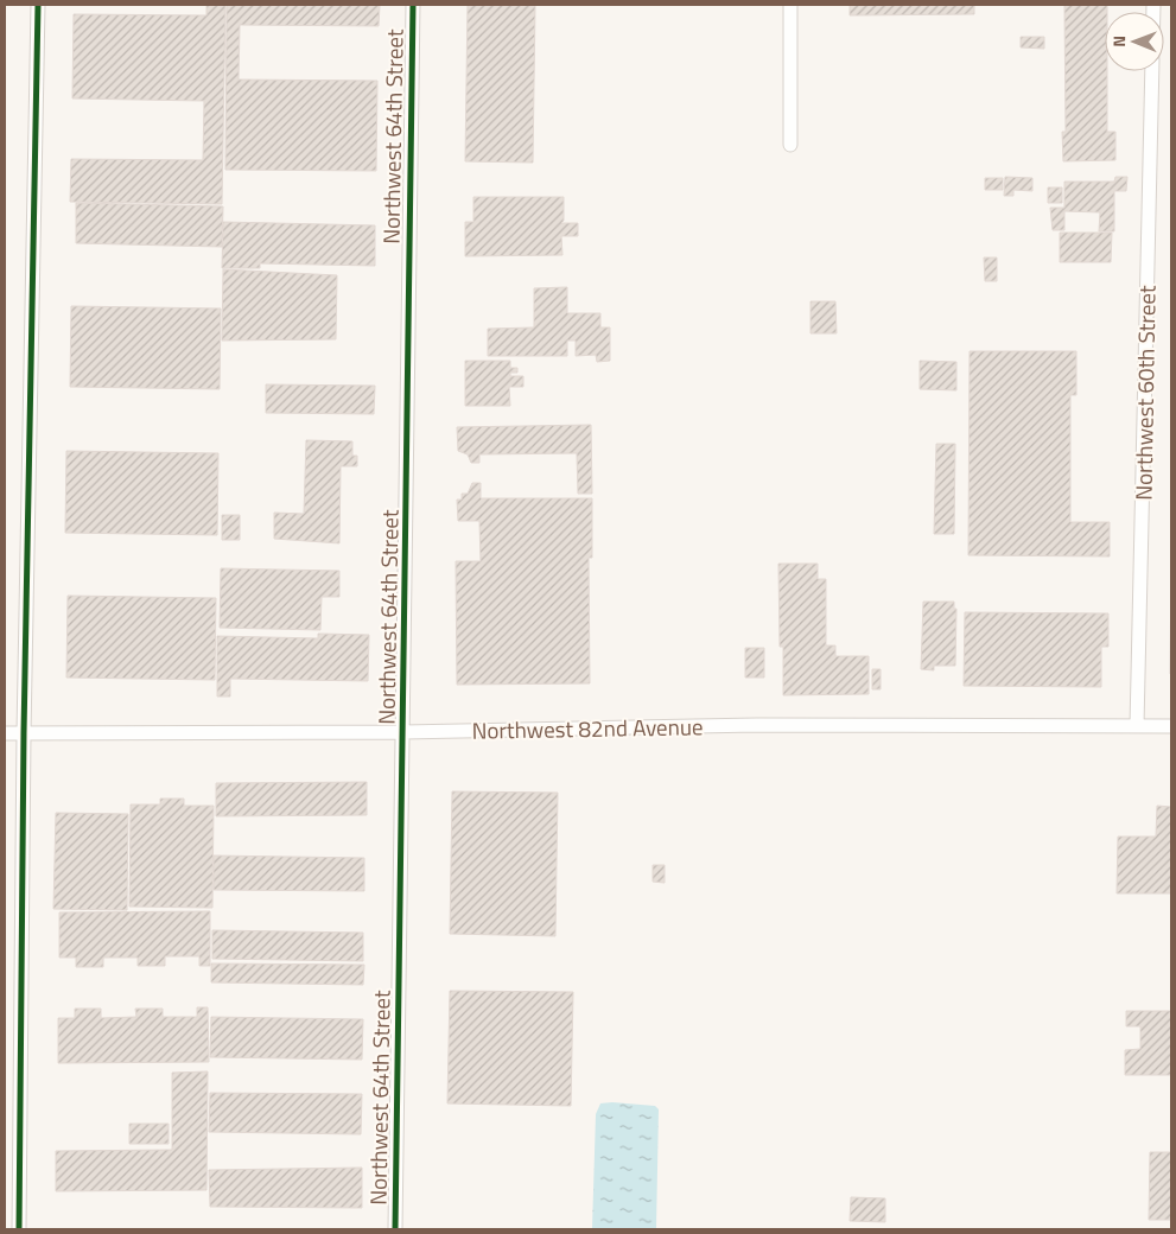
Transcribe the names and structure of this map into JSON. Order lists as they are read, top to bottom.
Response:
{
  "streets": {
    "street": ["Northwest 64th Street", "Northwest 60th Street", "Northwest 82nd Avenue"]
  },
  "crossings": [
    ["Northwest 64th Street", "Northwest 82nd Avenue"],
    ["Northwest 60th Street", "Northwest 82nd Avenue"]
  ],
  "north": "left"
}
